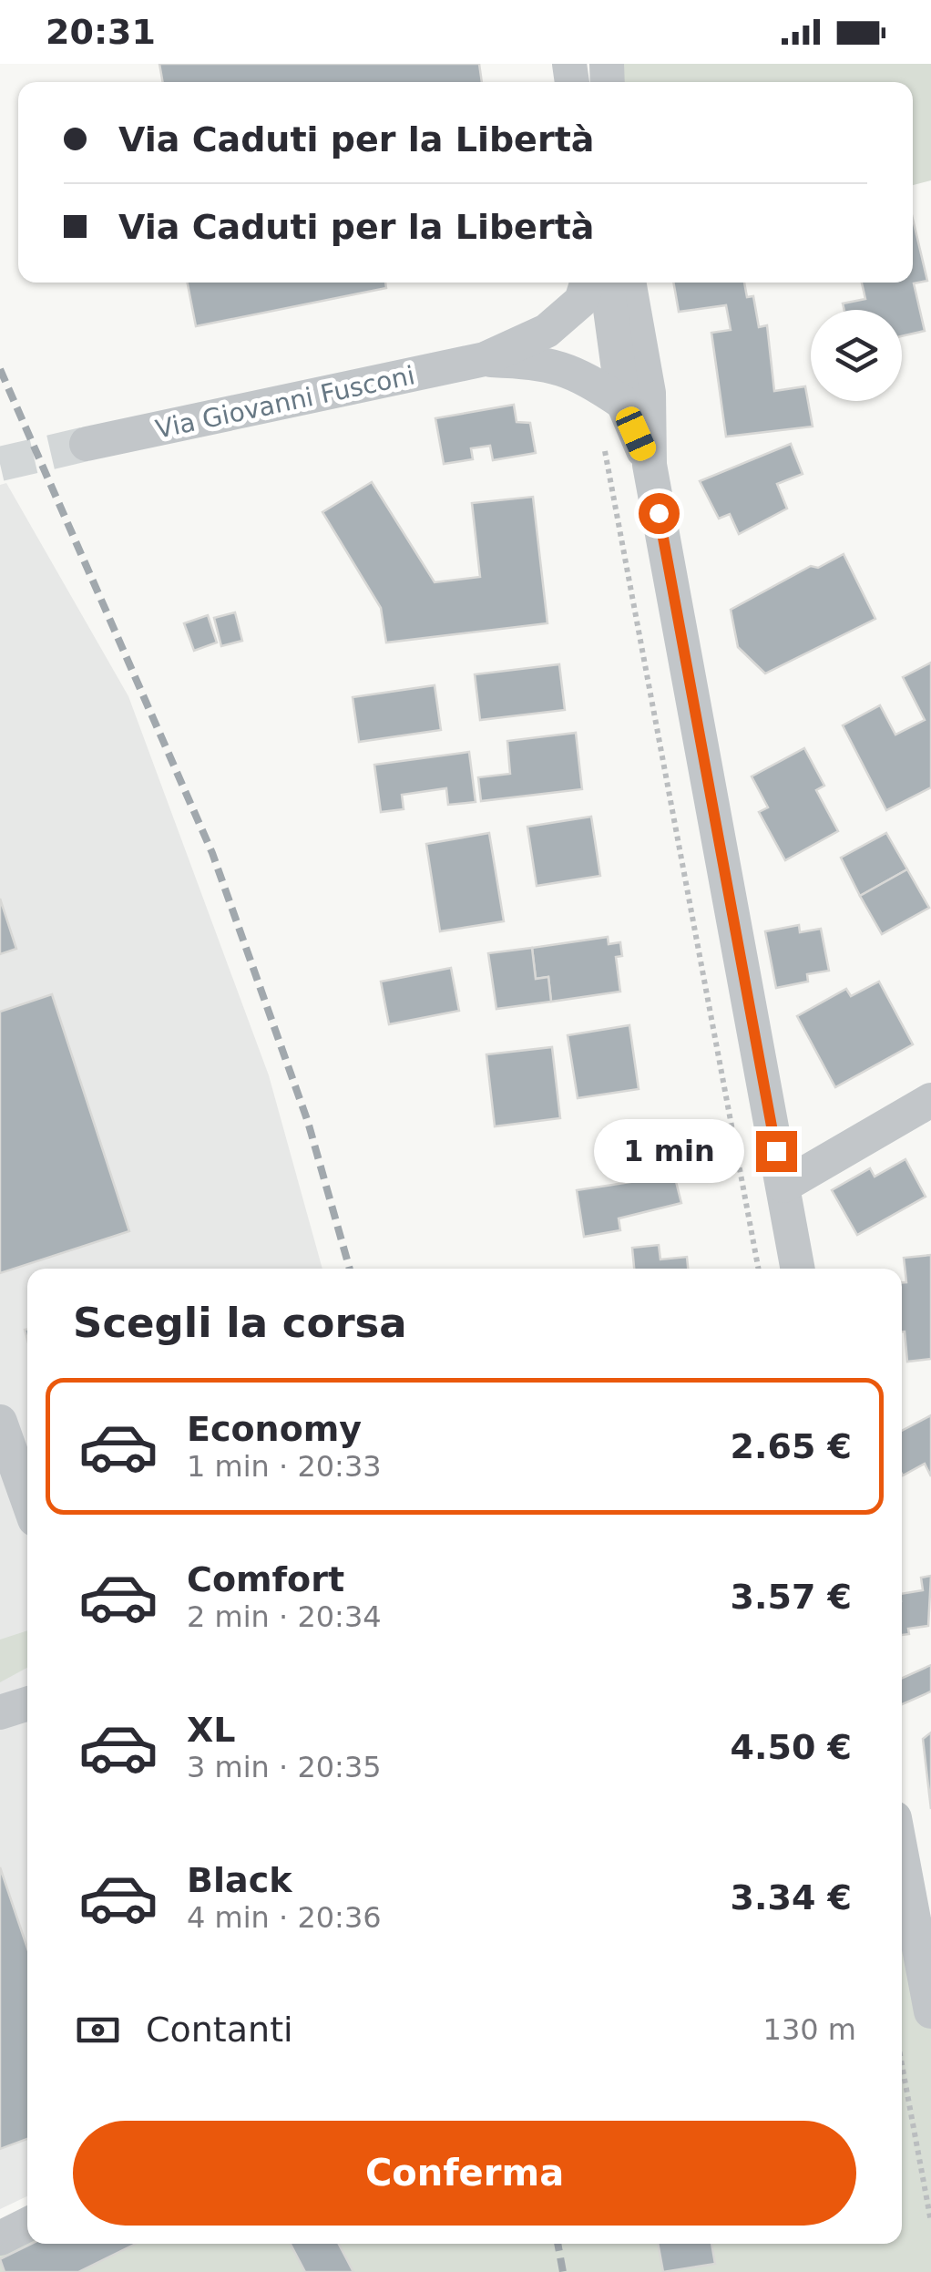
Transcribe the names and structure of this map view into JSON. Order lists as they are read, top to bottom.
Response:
{
  "streets": {
    "street": ["Via Giovanni Fusconi"]
  },
  "page": {
    "status": "20:31",
    "banner": ["Via Caduti per la Libertà", "Via Caduti per la Libertà"],
    "bubble": "1 min",
    "heading": "Scegli la corsa",
    "list": [
      {
        "name": "Economy",
        "note": "1 min · 20:33",
        "value": "2.65 €"
      },
      {
        "name": "Comfort",
        "note": "2 min · 20:34",
        "value": "3.57 €"
      },
      {
        "name": "XL",
        "note": "3 min · 20:35",
        "value": "4.50 €"
      },
      {
        "name": "Black",
        "note": "4 min · 20:36",
        "value": "3.34 €"
      }
    ],
    "pay": ["Contanti", "130 m"],
    "buttons": "Conferma"
  }
}
